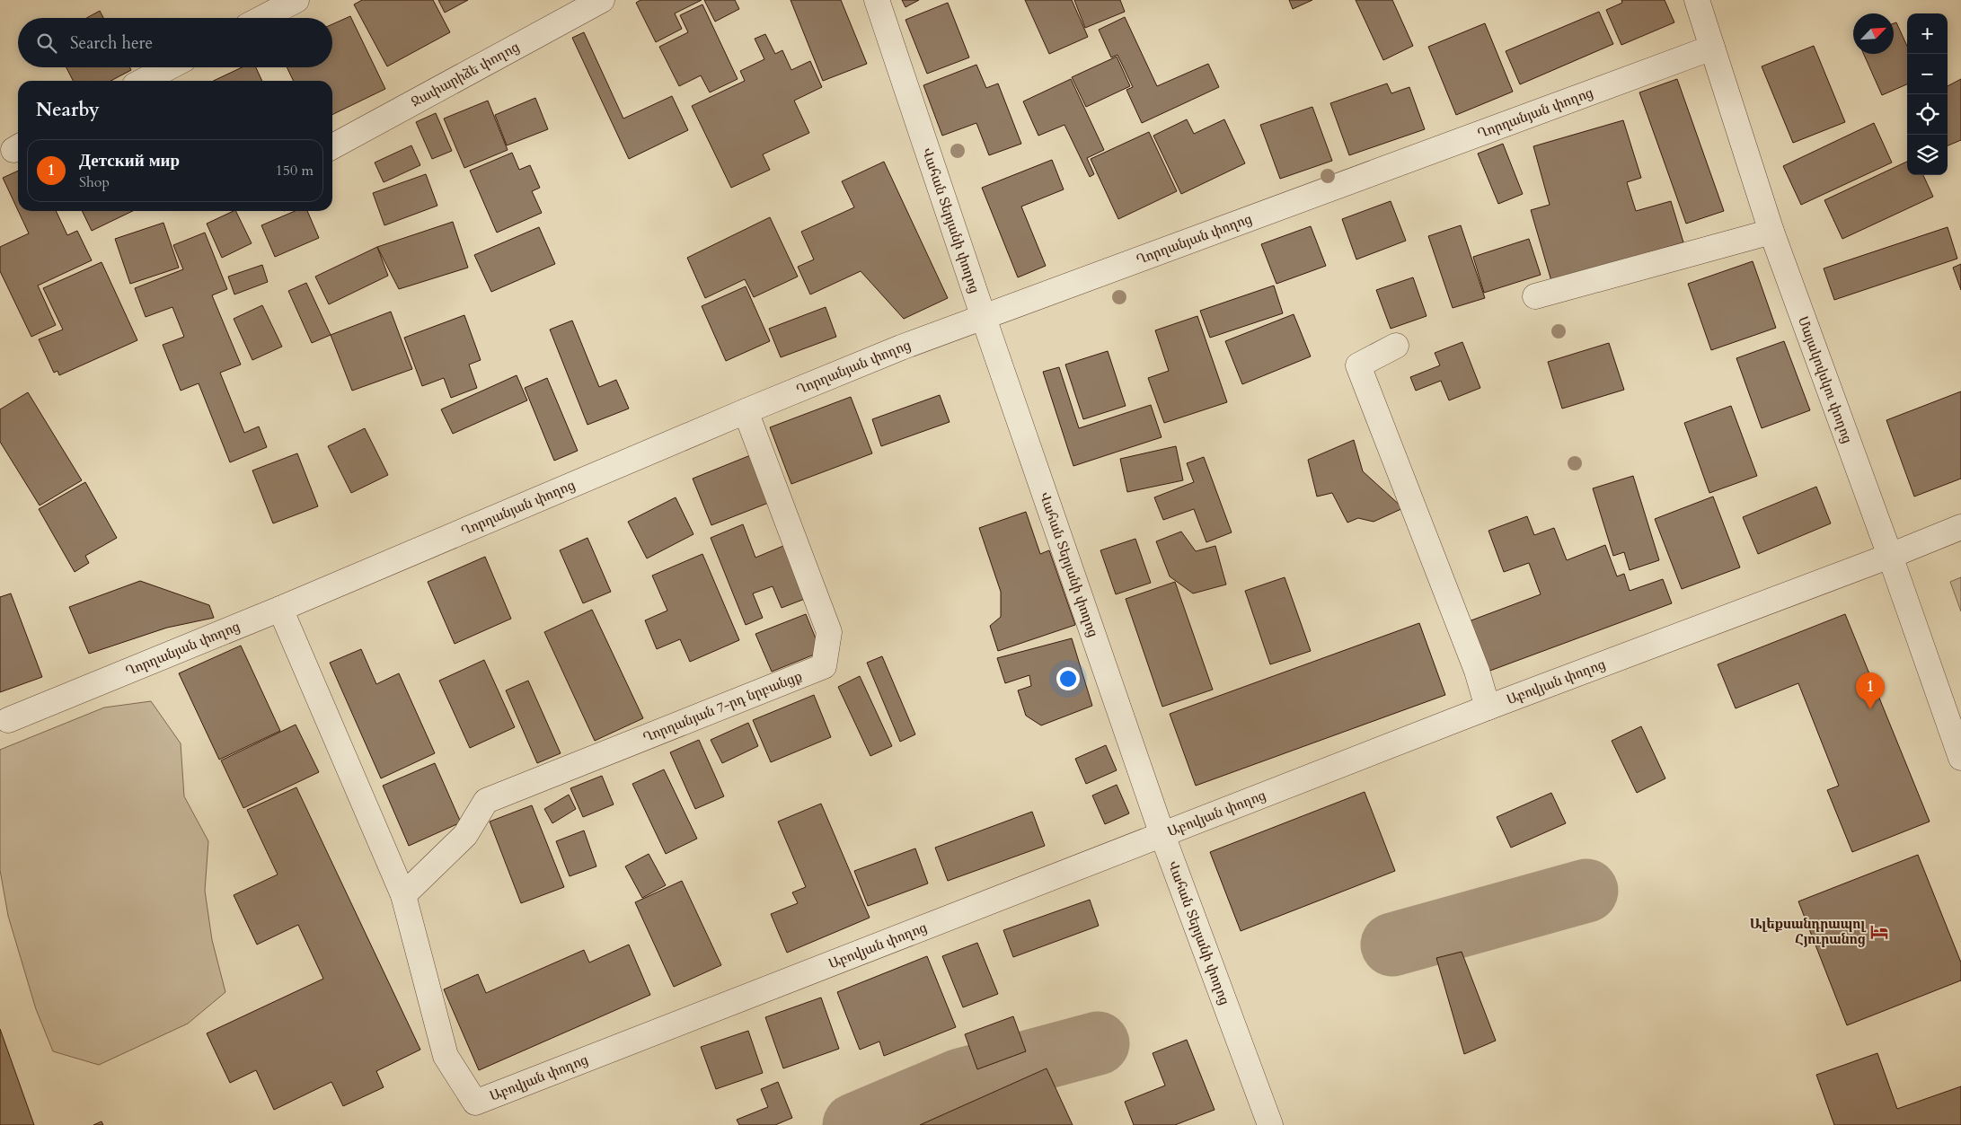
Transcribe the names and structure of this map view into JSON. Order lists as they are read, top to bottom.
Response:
{
  "streets": {
    "street": [
      "Ջափարիձե փողոց",
      "Ղորղանյան փողոց",
      "Վահան Տերյանի փողոց",
      "Մայակովսկու փողոց",
      "Աբովյան փողոց",
      "Ղորղանյան 7-րդ նրբանցք"
    ]
  },
  "crossings": [
    ["Ղորղանյան փողոց", "Վահան Տերյանի փողոց"],
    ["Ղորղանյան փողոց", "Մայակովսկու փողոց"],
    ["Ղորղանյան փողոց", "Ղորղանյան 7-րդ նրբանցք"],
    ["Վահան Տերյանի փողոց", "Աբովյան փողոց"],
    ["Մայակովսկու փողոց", "Աբովյան փողոց"],
    ["Աբովյան փողոց", "Ղորղանյան 7-րդ նրբանցք"]
  ],
  "places": {
    "hotel": ["Ալեքսանդրապոլ Հյուրանոց"]
  },
  "north": "top right",
  "page": {
    "map_buttons": ["+", "−"],
    "search": "Search here",
    "heading": "Nearby",
    "list": [
      {
        "mark": "1",
        "name": "Детский мир",
        "note": "Shop",
        "value": "150 m"
      }
    ],
    "pins": "1"
  }
}
